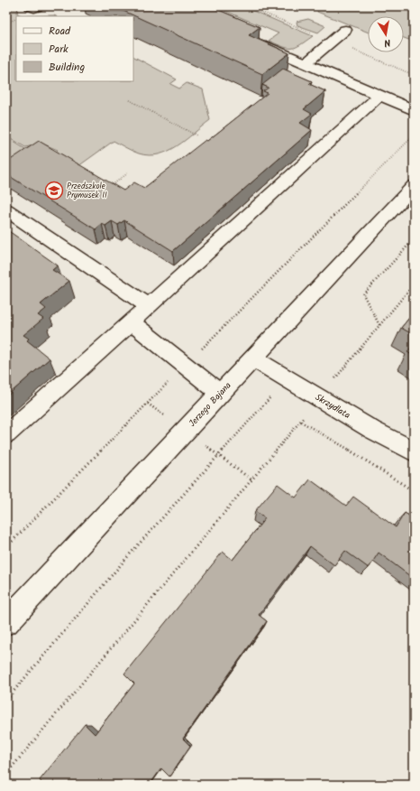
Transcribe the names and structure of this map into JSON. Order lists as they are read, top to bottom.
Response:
{
  "streets": {
    "street": ["Jerzego Bajana", "Skrzydlata"]
  },
  "crossings": [
    ["Jerzego Bajana", "Skrzydlata"]
  ],
  "places": {
    "school or university": ["Przedszkole Prymusek II"]
  },
  "legend": ["Road", "Park", "Building"],
  "north": "bottom"
}
